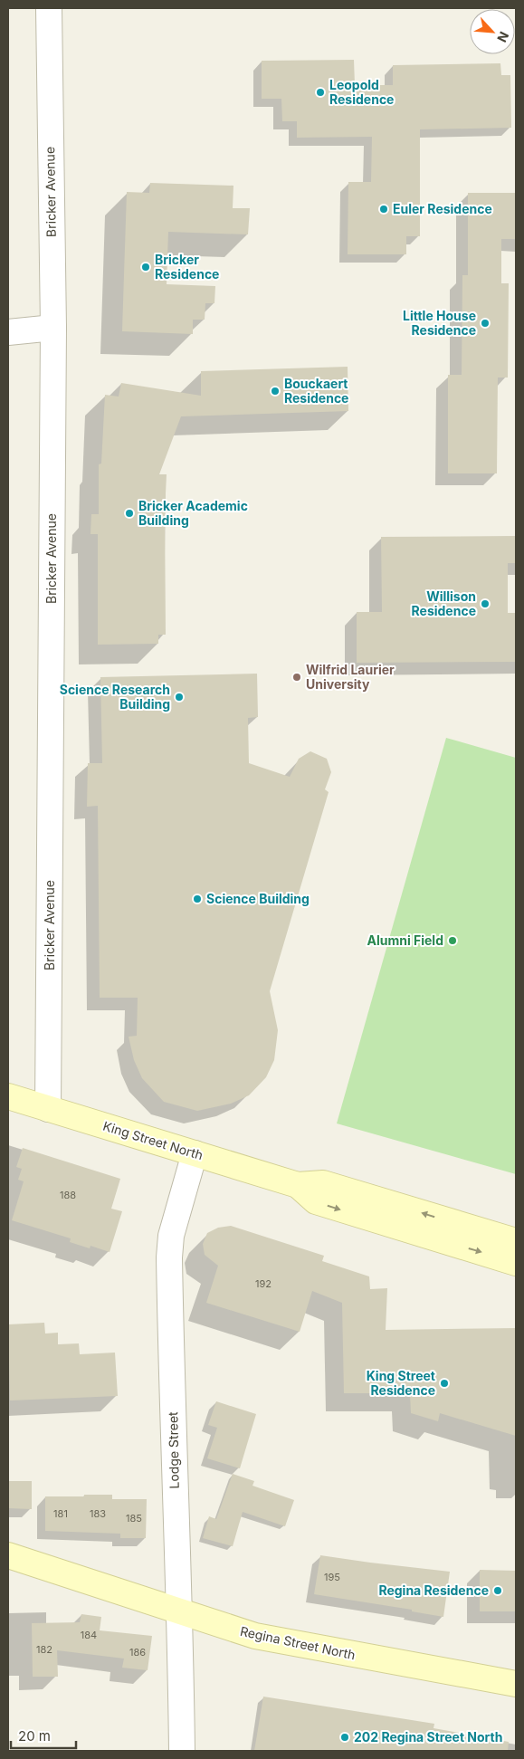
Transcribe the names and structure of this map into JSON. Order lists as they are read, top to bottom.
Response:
{
  "streets": {
    "main road": ["King Street North", "Regina Street North"],
    "street": ["Bricker Avenue", "Lodge Street"]
  },
  "crossings": [
    ["Bricker Avenue", "King Street North"],
    ["King Street North", "Lodge Street"],
    ["Lodge Street", "Regina Street North"]
  ],
  "places": [
    "Leopold Residence",
    "Euler Residence",
    "Bricker Residence",
    "Little House Residence",
    "Bouckaert Residence",
    "Bricker Academic Building",
    "Willison Residence",
    "Wilfrid Laurier University",
    "Science Research Building",
    "Science Building",
    "Alumni Field",
    "King Street Residence",
    "Regina Residence",
    "202 Regina Street North"
  ],
  "house_numbers": [
    "188",
    "192",
    "181",
    "183",
    "185",
    "195",
    "184",
    "182",
    "186"
  ],
  "scale_bar": "20 m",
  "north": "bottom right"
}
